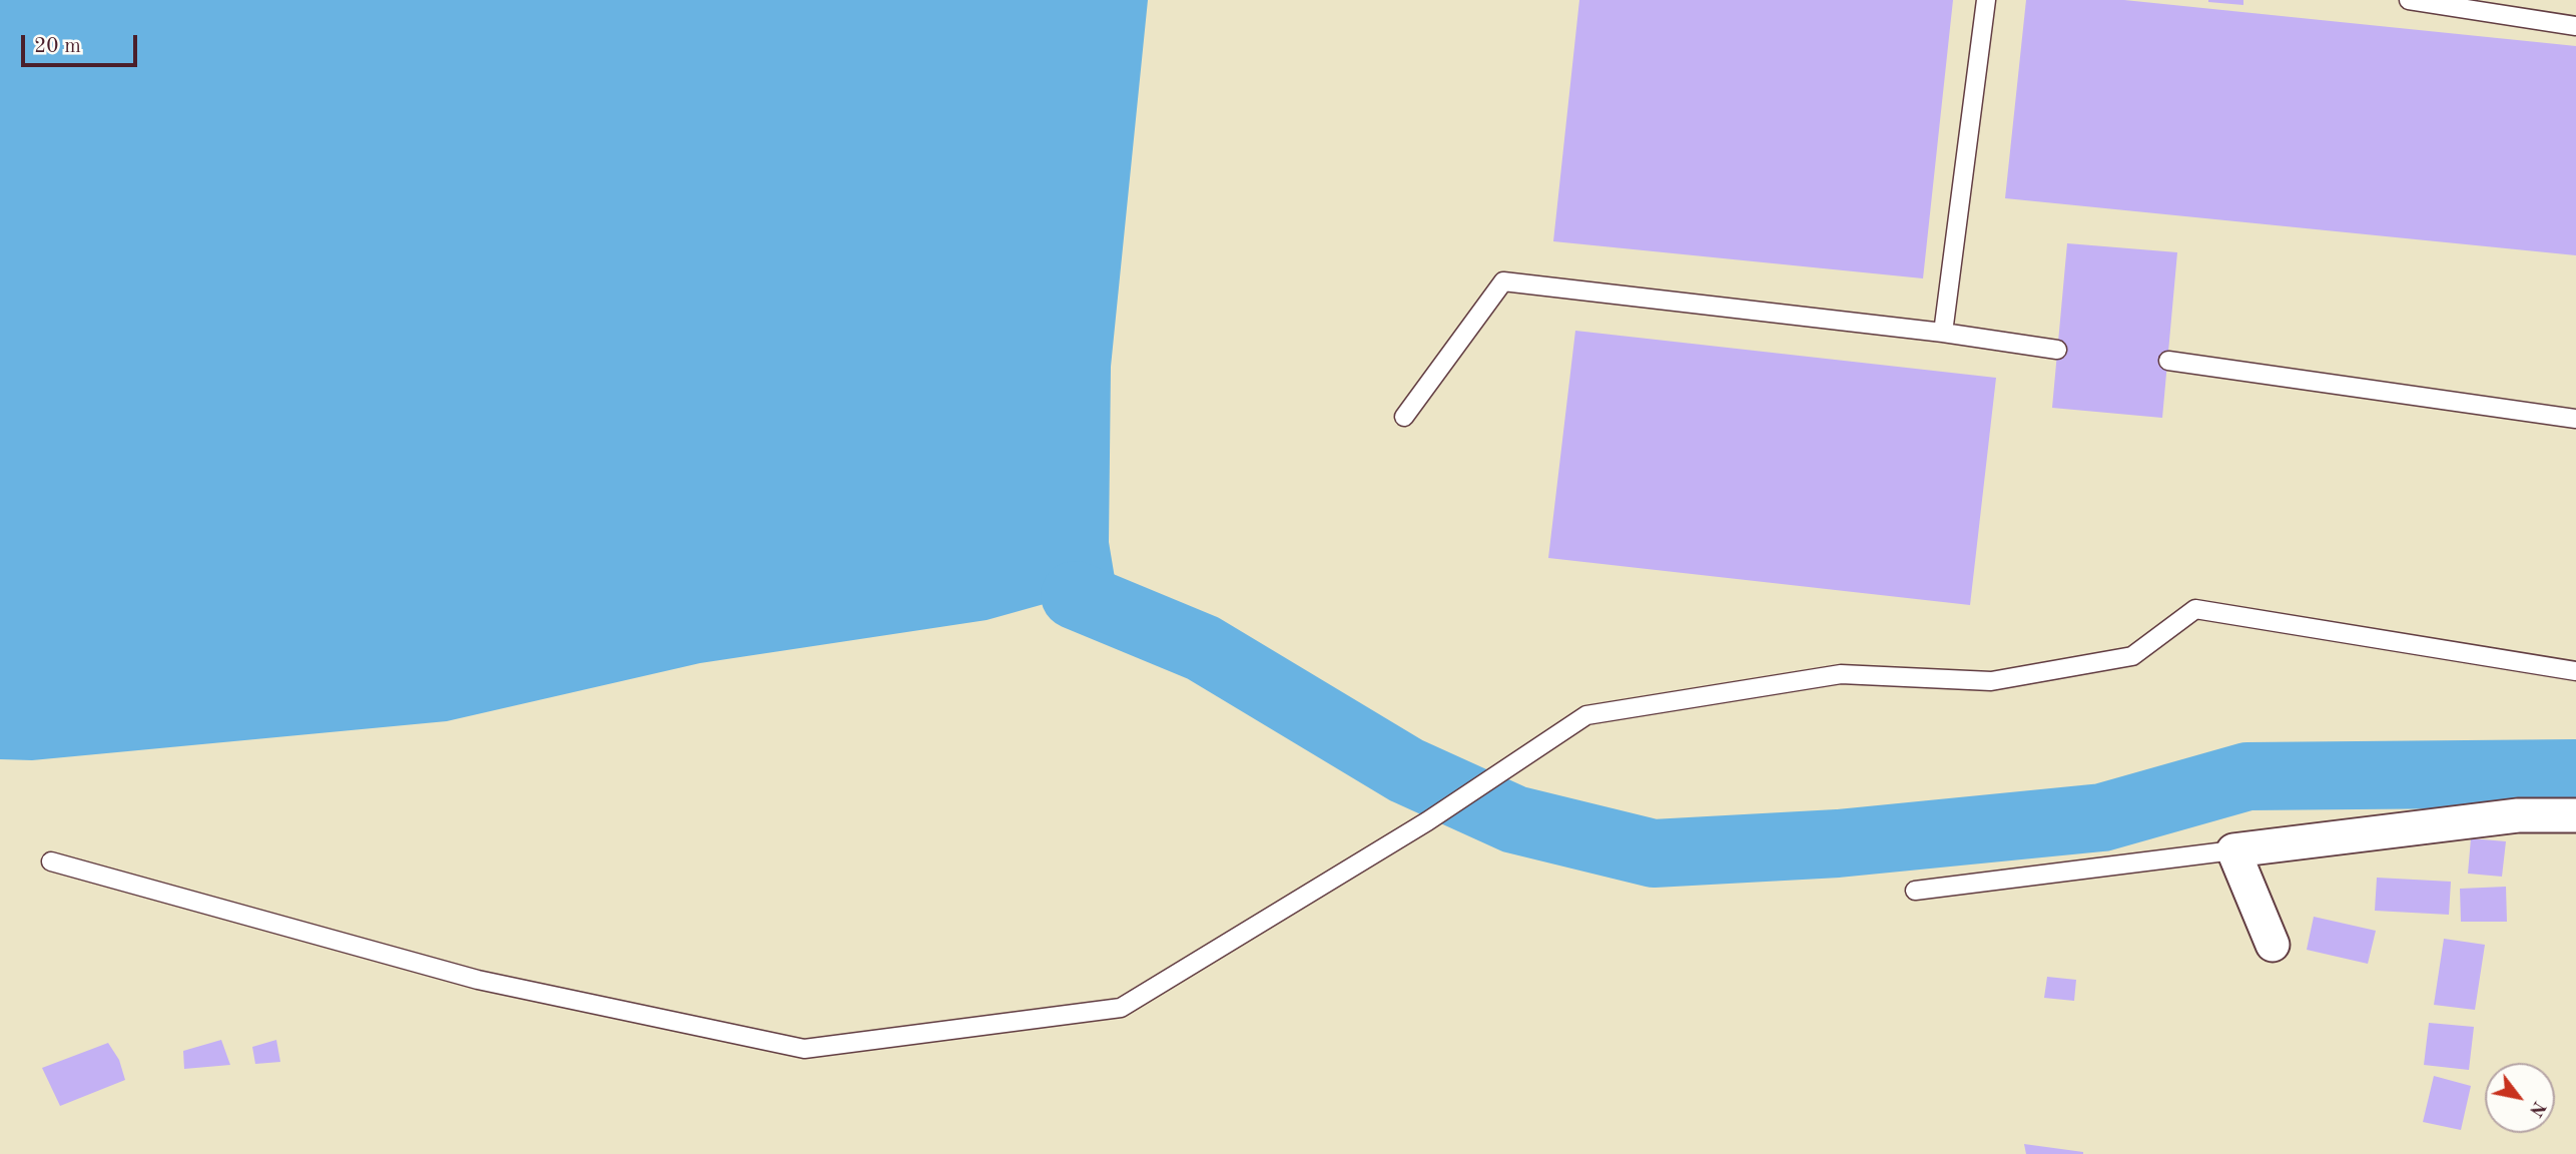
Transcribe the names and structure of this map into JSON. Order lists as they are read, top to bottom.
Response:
{
  "scale_bar": "20 m",
  "north": "bottom right"
}
